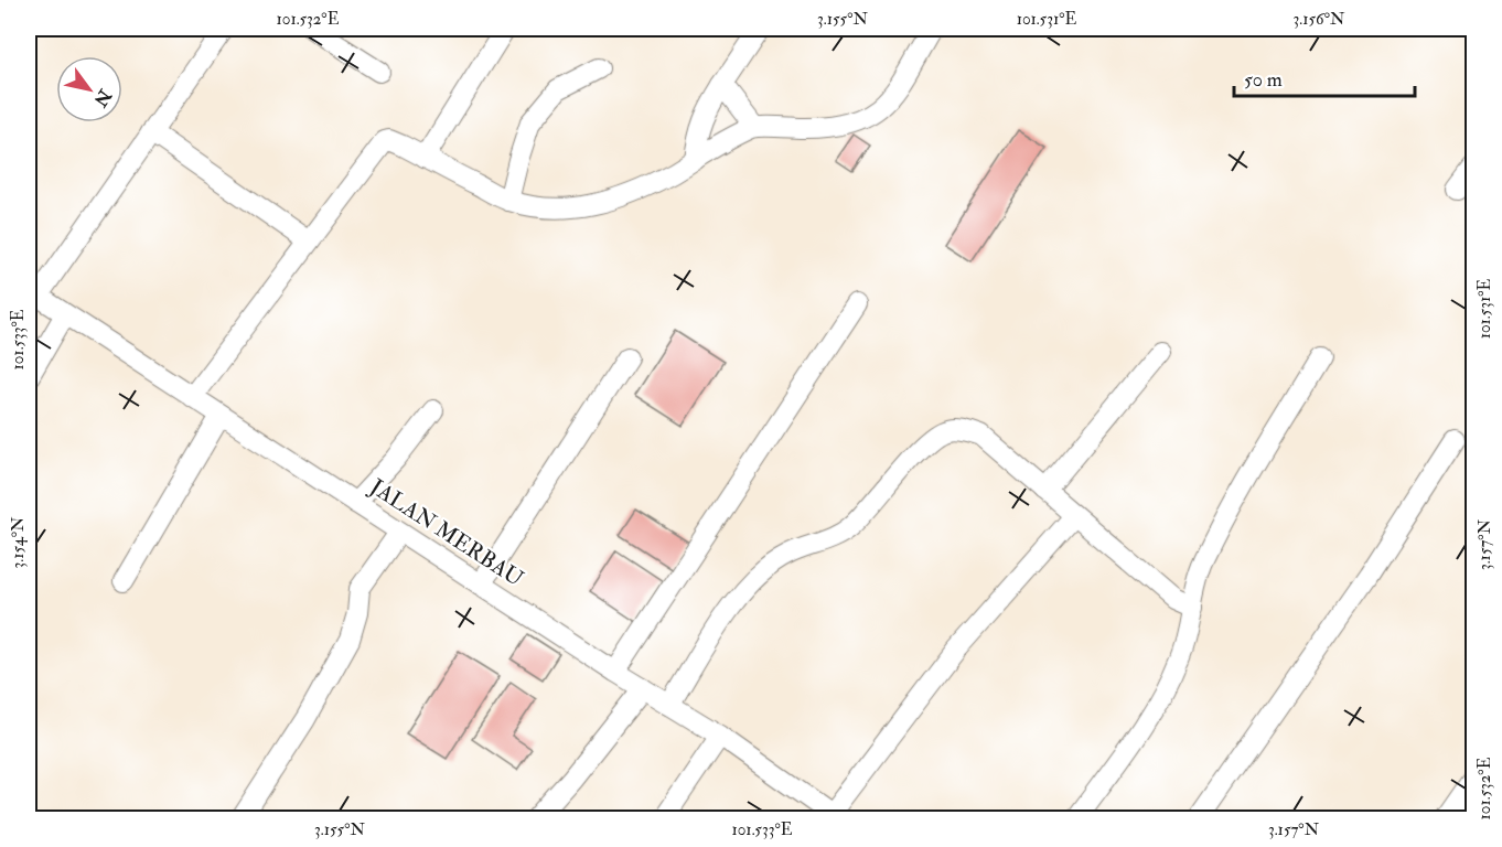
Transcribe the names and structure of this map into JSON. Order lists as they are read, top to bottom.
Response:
{
  "streets": {
    "street": ["JALAN MERBAU"]
  },
  "scale_bar": "50 m",
  "north": "bottom right",
  "coordinates": [
    "101.532°E",
    "3.155°N",
    "101.531°E",
    "3.156°N",
    "101.533°E",
    "3.154°N",
    "3.157°N"
  ]
}
